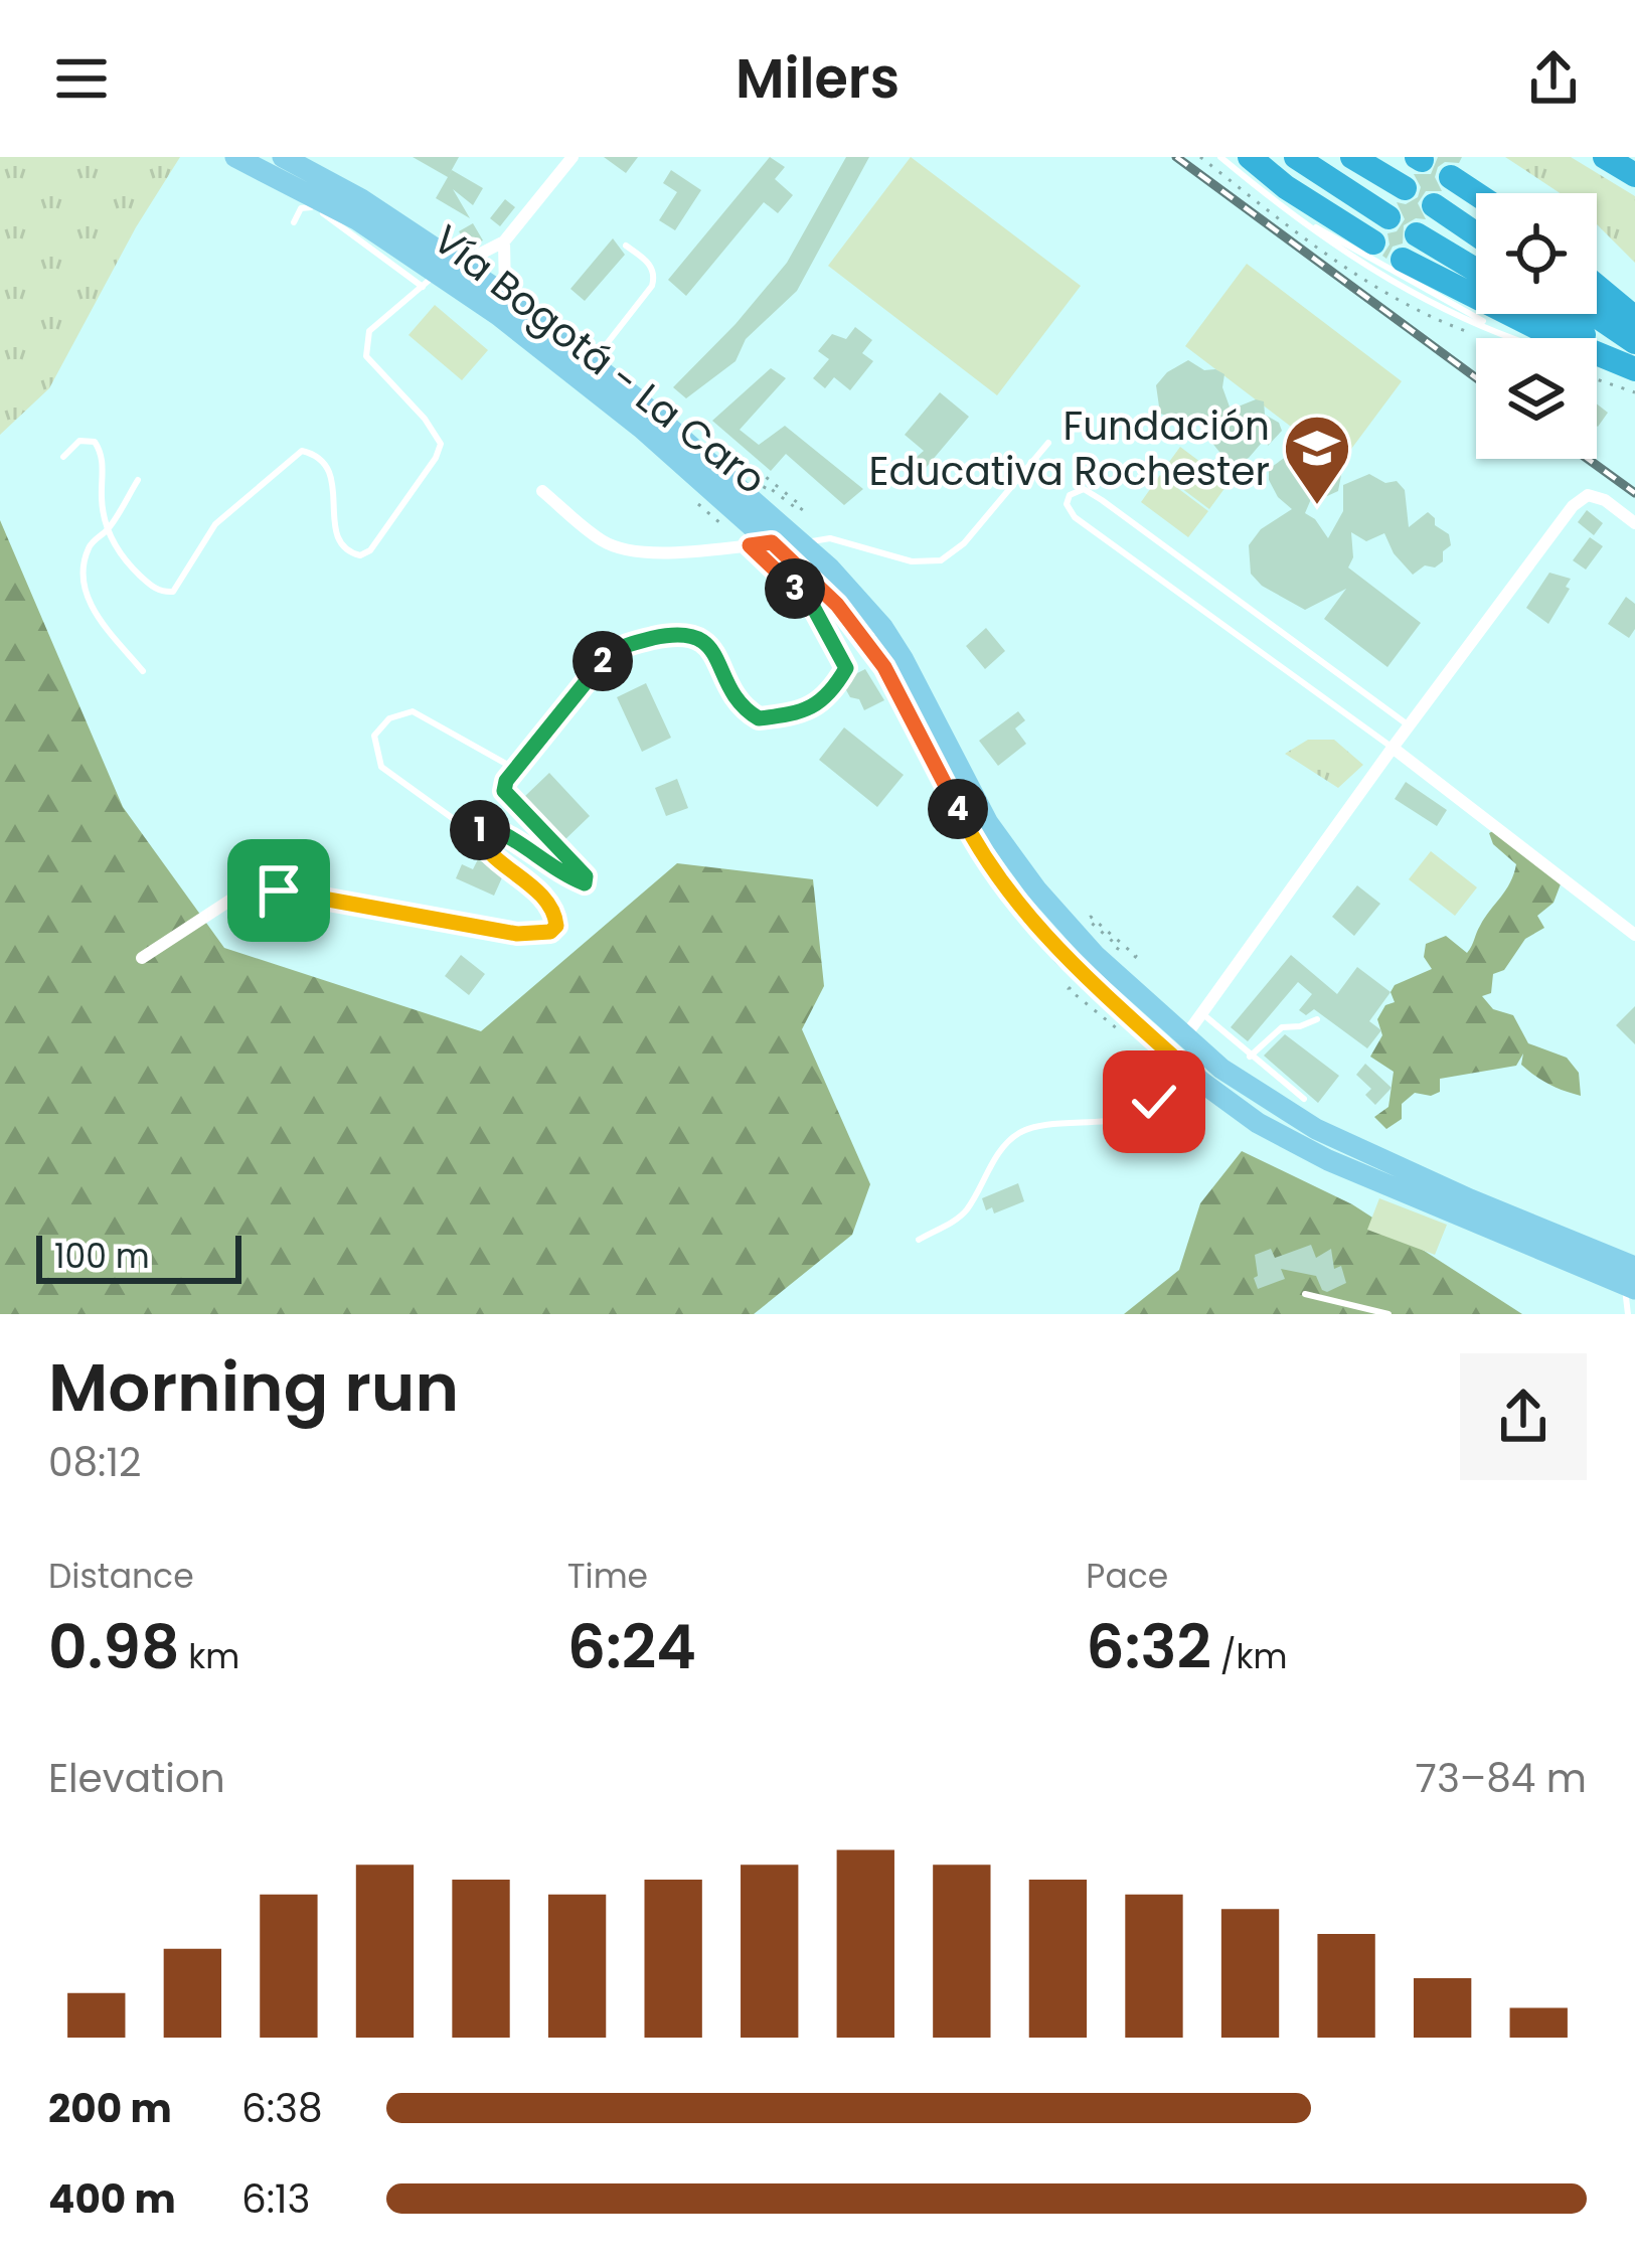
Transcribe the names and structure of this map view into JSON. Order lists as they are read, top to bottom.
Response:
{
  "streets": {
    "main road": ["Vía Bogotá - La Caro"]
  },
  "places": {
    "school or university": ["Fundación Educativa Rochester"]
  },
  "scale_bar": "100 m",
  "page": {
    "header": "Milers",
    "pins": [
      "3",
      "2",
      "4",
      "1"
    ],
    "scale": "100 m",
    "heading": ["Morning run", "08:12"],
    "stats": [
      ["Distance", "0.98 km"],
      ["Time", "6:24"],
      ["Pace", "6:32 /km"]
    ],
    "chart": ["Elevation", "73–84 m"],
    "list": [
      {
        "name": "200 m",
        "note": "6:38"
      },
      {
        "name": "400 m",
        "note": "6:13"
      }
    ]
  }
}
